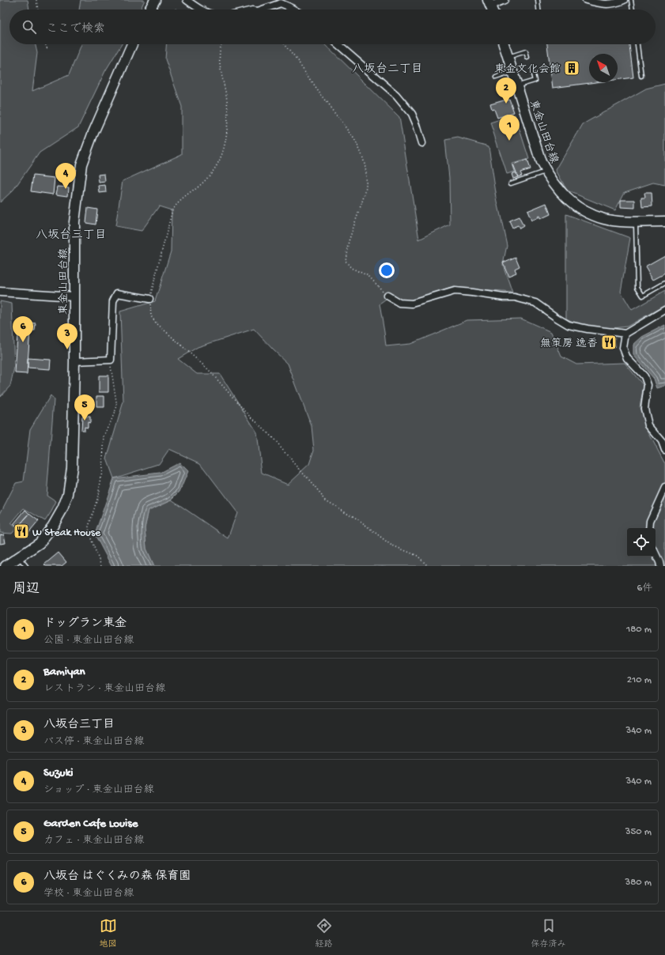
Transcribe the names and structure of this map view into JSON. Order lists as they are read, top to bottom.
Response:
{
  "streets": {
    "main road": ["東金山田台線"]
  },
  "districts": ["八坂台二丁目", "八坂台三丁目"],
  "places": {
    "building": ["東金文化会館"],
    "restaurant": ["無策房 逸香", "W Steak House"]
  },
  "north": "top left",
  "page": {
    "search": "ここで検索",
    "pins": [
      "2",
      "1",
      "4",
      "6",
      "3",
      "5"
    ],
    "heading": ["周辺", "6件"],
    "list": [
      {
        "mark": "1",
        "name": "ドッグラン東金",
        "note": "公園 · 東金山田台線",
        "value": "180 m"
      },
      {
        "mark": "2",
        "name": "Bamiyan",
        "note": "レストラン · 東金山田台線",
        "value": "210 m"
      },
      {
        "mark": "3",
        "name": "八坂台三丁目",
        "note": "バス停 · 東金山田台線",
        "value": "340 m"
      },
      {
        "mark": "4",
        "name": "Suzuki",
        "note": "ショップ · 東金山田台線",
        "value": "340 m"
      },
      {
        "mark": "5",
        "name": "Garden Cafe Louise",
        "note": "カフェ · 東金山田台線",
        "value": "350 m"
      },
      {
        "mark": "6",
        "name": "八坂台 はぐくみの森 保育園",
        "note": "学校 · 東金山田台線",
        "value": "380 m"
      }
    ],
    "nav": ["地図", "経路", "保存済み"]
  }
}
